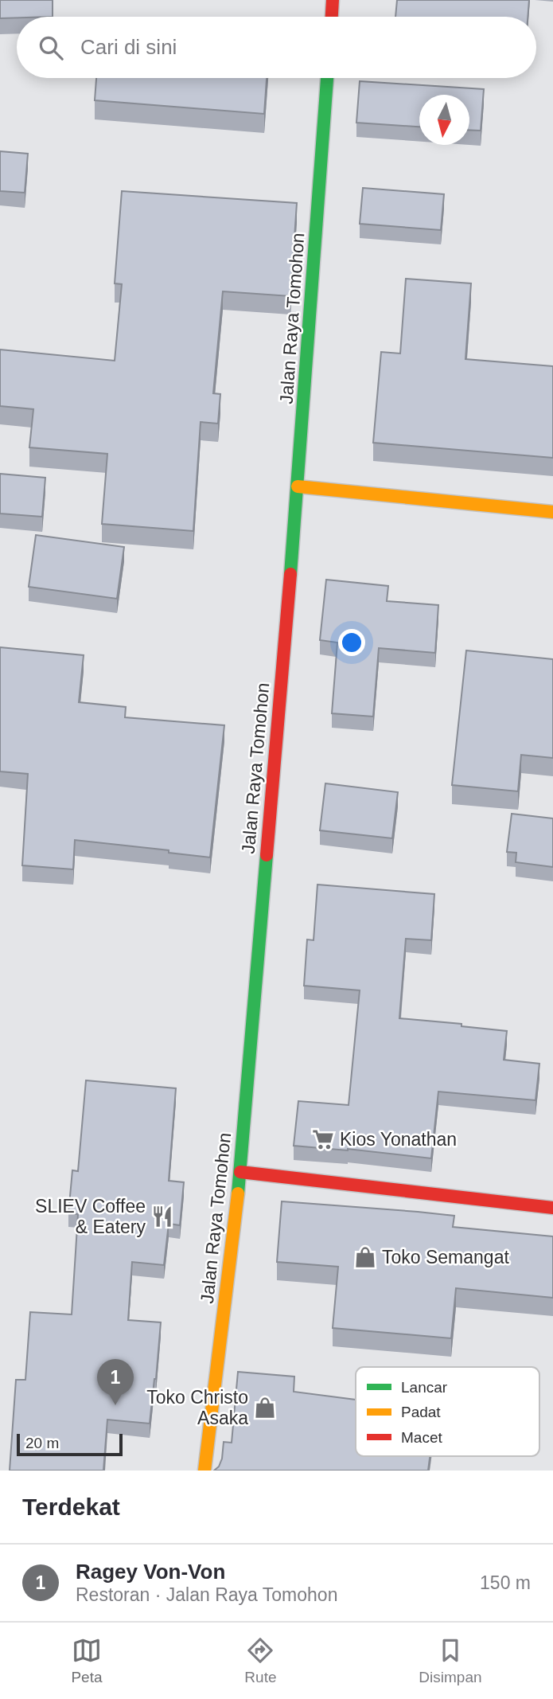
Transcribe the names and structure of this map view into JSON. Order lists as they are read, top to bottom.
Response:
{
  "streets": {
    "main road": ["Jalan Raya Tomohon"]
  },
  "places": {
    "supermarket": ["Kios Yonathan"],
    "restaurant": ["SLIEV Coffee & Eatery"],
    "shop": ["Toko Semangat", "Toko Christo Asaka"]
  },
  "legend": ["Lancar", "Padat", "Macet"],
  "scale_bar": "20 m",
  "north": "bottom",
  "page": {
    "search": "Cari di sini",
    "pins": "1",
    "scale": "20 m",
    "heading": "Terdekat",
    "list": [
      {
        "mark": "1",
        "name": "Ragey Von-Von",
        "note": "Restoran · Jalan Raya Tomohon",
        "value": "150 m"
      }
    ],
    "nav": ["Peta", "Rute", "Disimpan"]
  }
}
